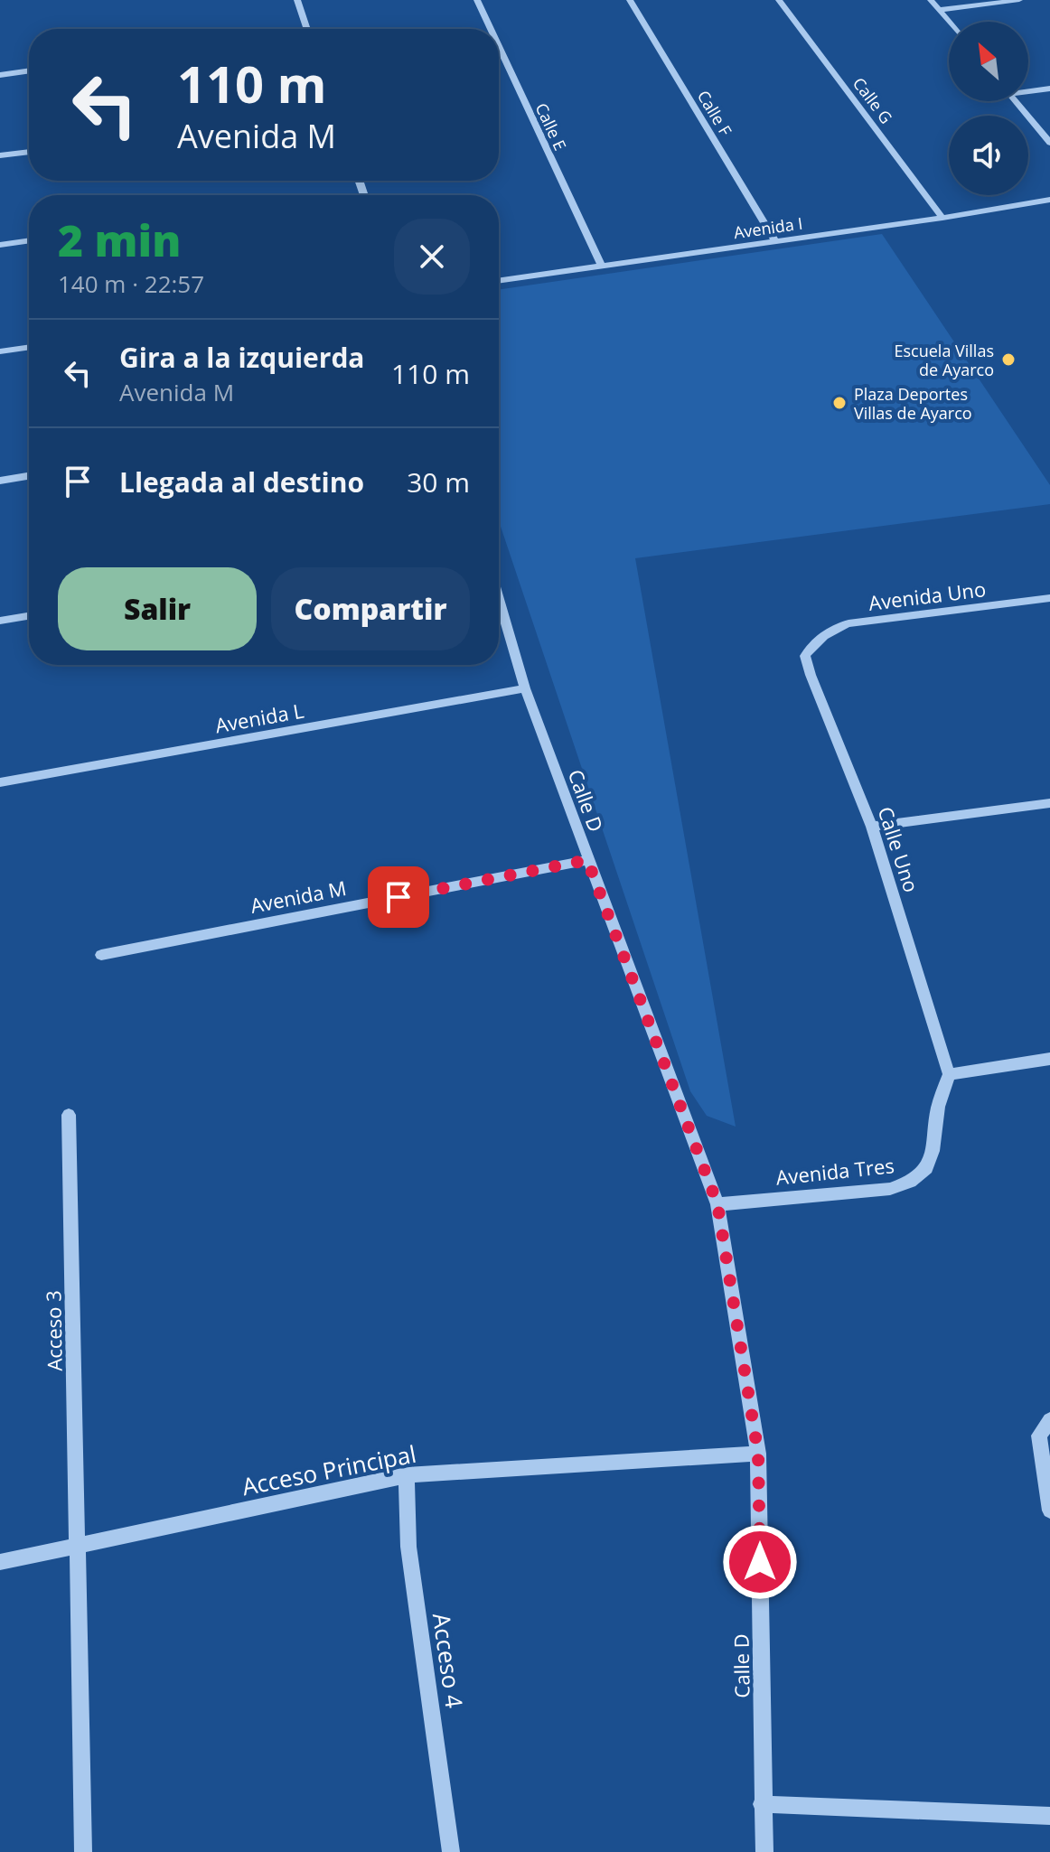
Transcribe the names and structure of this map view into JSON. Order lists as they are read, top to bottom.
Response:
{
  "streets": {
    "street": [
      "Calle G",
      "Calle F",
      "Calle E",
      "Avenida I",
      "Avenida Uno",
      "Avenida L",
      "Calle D",
      "Calle Uno",
      "Avenida M",
      "Avenida Tres",
      "Acceso 3",
      "Acceso Principal",
      "Acceso 4"
    ]
  },
  "crossings": [
    ["Calle G", "Avenida I"],
    ["Calle F", "Avenida I"],
    ["Calle E", "Avenida I"],
    ["Avenida Uno", "Calle Uno"],
    ["Avenida L", "Calle D"],
    ["Calle D", "Avenida M"],
    ["Calle D", "Avenida Tres"],
    ["Calle D", "Acceso Principal"],
    ["Calle Uno", "Avenida Tres"],
    ["Acceso 3", "Acceso Principal"],
    ["Acceso Principal", "Acceso 4"]
  ],
  "places": ["Escuela Villas de Ayarco", "Plaza Deportes Villas de Ayarco"],
  "north": "top left",
  "page": {
    "turn": ["110 m", "Avenida M"],
    "heading": ["2 min", "140 m · 22:57"],
    "list": [
      {
        "name": "Gira a la izquierda",
        "note": "Avenida M",
        "value": "110 m"
      },
      {
        "name": "Llegada al destino",
        "value": "30 m"
      }
    ],
    "buttons": ["Salir", "Compartir"]
  }
}
